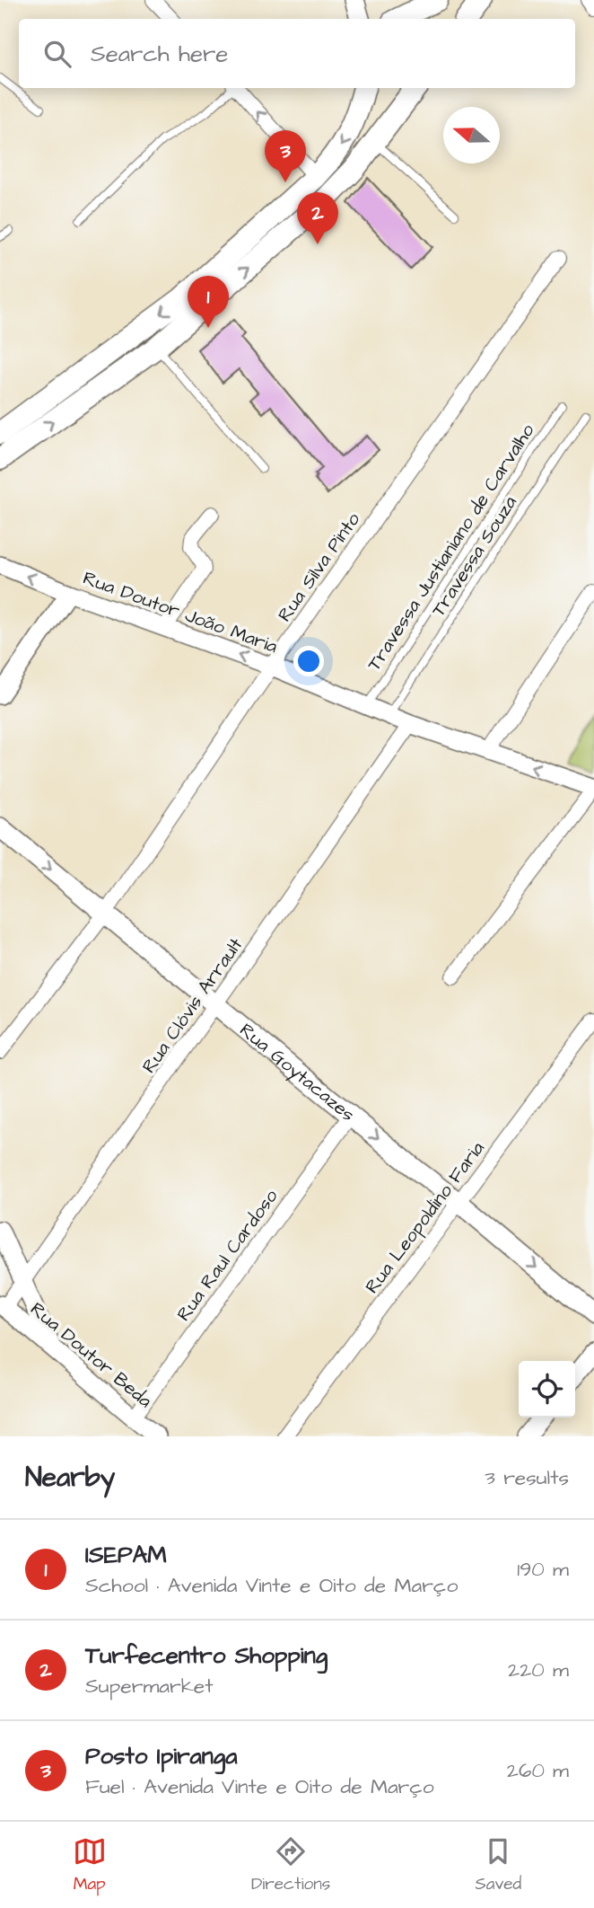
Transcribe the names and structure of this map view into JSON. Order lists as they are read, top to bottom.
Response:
{
  "streets": {
    "main road": ["Rua Goytacazes"],
    "street": [
      "Rua Silva Pinto",
      "Rua Doutor João Maria",
      "Rua Clóvis Arrault",
      "Rua Leopoldino Faria",
      "Rua Raul Cardoso",
      "Rua Doutor Beda"
    ],
    "lane": ["Travessa Justianiano de Carvalho", "Travessa Souza"]
  },
  "crossings": [
    ["Travessa Justianiano de Carvalho", "Rua Doutor João Maria"],
    ["Travessa Souza", "Rua Doutor João Maria"],
    ["Rua Silva Pinto", "Rua Doutor João Maria"],
    ["Rua Silva Pinto", "Rua Goytacazes"],
    ["Rua Doutor João Maria", "Rua Clóvis Arrault"],
    ["Rua Clóvis Arrault", "Rua Goytacazes"],
    ["Rua Clóvis Arrault", "Rua Doutor Beda"],
    ["Rua Goytacazes", "Rua Leopoldino Faria"],
    ["Rua Goytacazes", "Rua Raul Cardoso"],
    ["Rua Raul Cardoso", "Rua Doutor Beda"]
  ],
  "one_way": ["Rua Doutor João Maria", "Rua Goytacazes"],
  "north": "left",
  "page": {
    "search": "Search here",
    "pins": ["3", "2", "1"],
    "heading": ["Nearby", "3 results"],
    "list": [
      {
        "mark": "1",
        "name": "ISEPAM",
        "note": "School · Avenida Vinte e Oito de Março",
        "value": "190 m"
      },
      {
        "mark": "2",
        "name": "Turfecentro Shopping",
        "note": "Supermarket",
        "value": "220 m"
      },
      {
        "mark": "3",
        "name": "Posto Ipiranga",
        "note": "Fuel · Avenida Vinte e Oito de Março",
        "value": "260 m"
      }
    ],
    "nav": ["Map", "Directions", "Saved"]
  }
}
